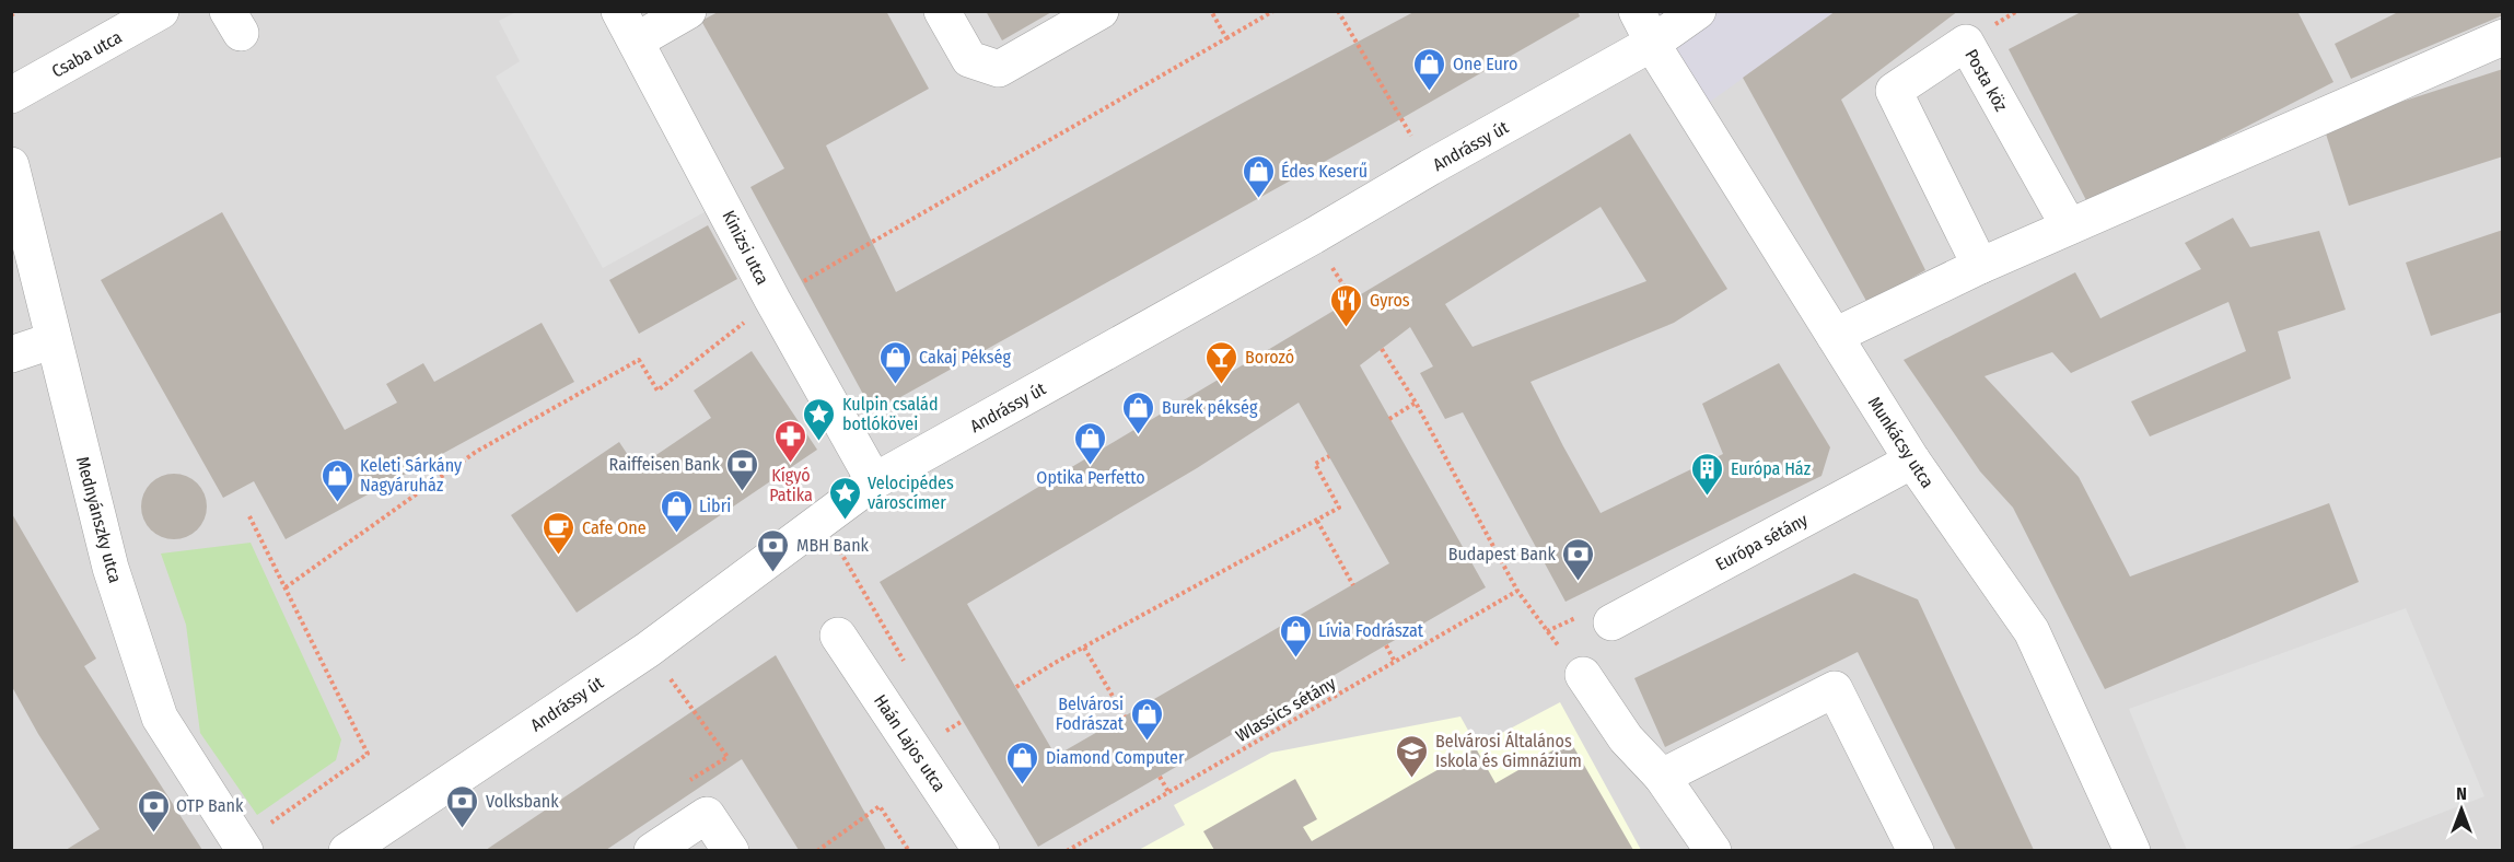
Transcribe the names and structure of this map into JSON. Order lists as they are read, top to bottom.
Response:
{
  "streets": {
    "street": [
      "Csaba utca",
      "Posta köz",
      "Andrássy út",
      "Kinizsi utca",
      "Munkácsy utca",
      "Mednyánszky utca",
      "Európa sétány",
      "Haán Lajos utca"
    ],
    "path": ["Wlassics sétány"]
  },
  "crossings": [
    ["Andrássy út", "Kinizsi utca"],
    ["Andrássy út", "Munkácsy utca"],
    ["Munkácsy utca", "Európa sétány"]
  ],
  "places": {
    "shop": [
      "One Euro",
      "Édes Keserű",
      "Cakaj Pékség",
      "Burek pékség",
      "Optika Perfetto",
      "Keleti Sárkány Nagyáruház",
      "Libri",
      "Lívia Fodrászat",
      "Belvárosi Fodrászat",
      "Diamond Computer"
    ],
    "restaurant": ["Gyros"],
    "bar": ["Borozó"],
    "place": ["Kulpin család botlókövei", "Velocipédes városcímer"],
    "pharmacy": ["Kígyó Patika"],
    "bank": [
      "Raiffeisen Bank",
      "MBH Bank",
      "Budapest Bank",
      "Volksbank",
      "OTP Bank"
    ],
    "building": ["Európa Ház"],
    "cafe": ["Cafe One"],
    "school or university": ["Belvárosi Általános Iskola és Gimnázium"]
  },
  "north": "top"
}
